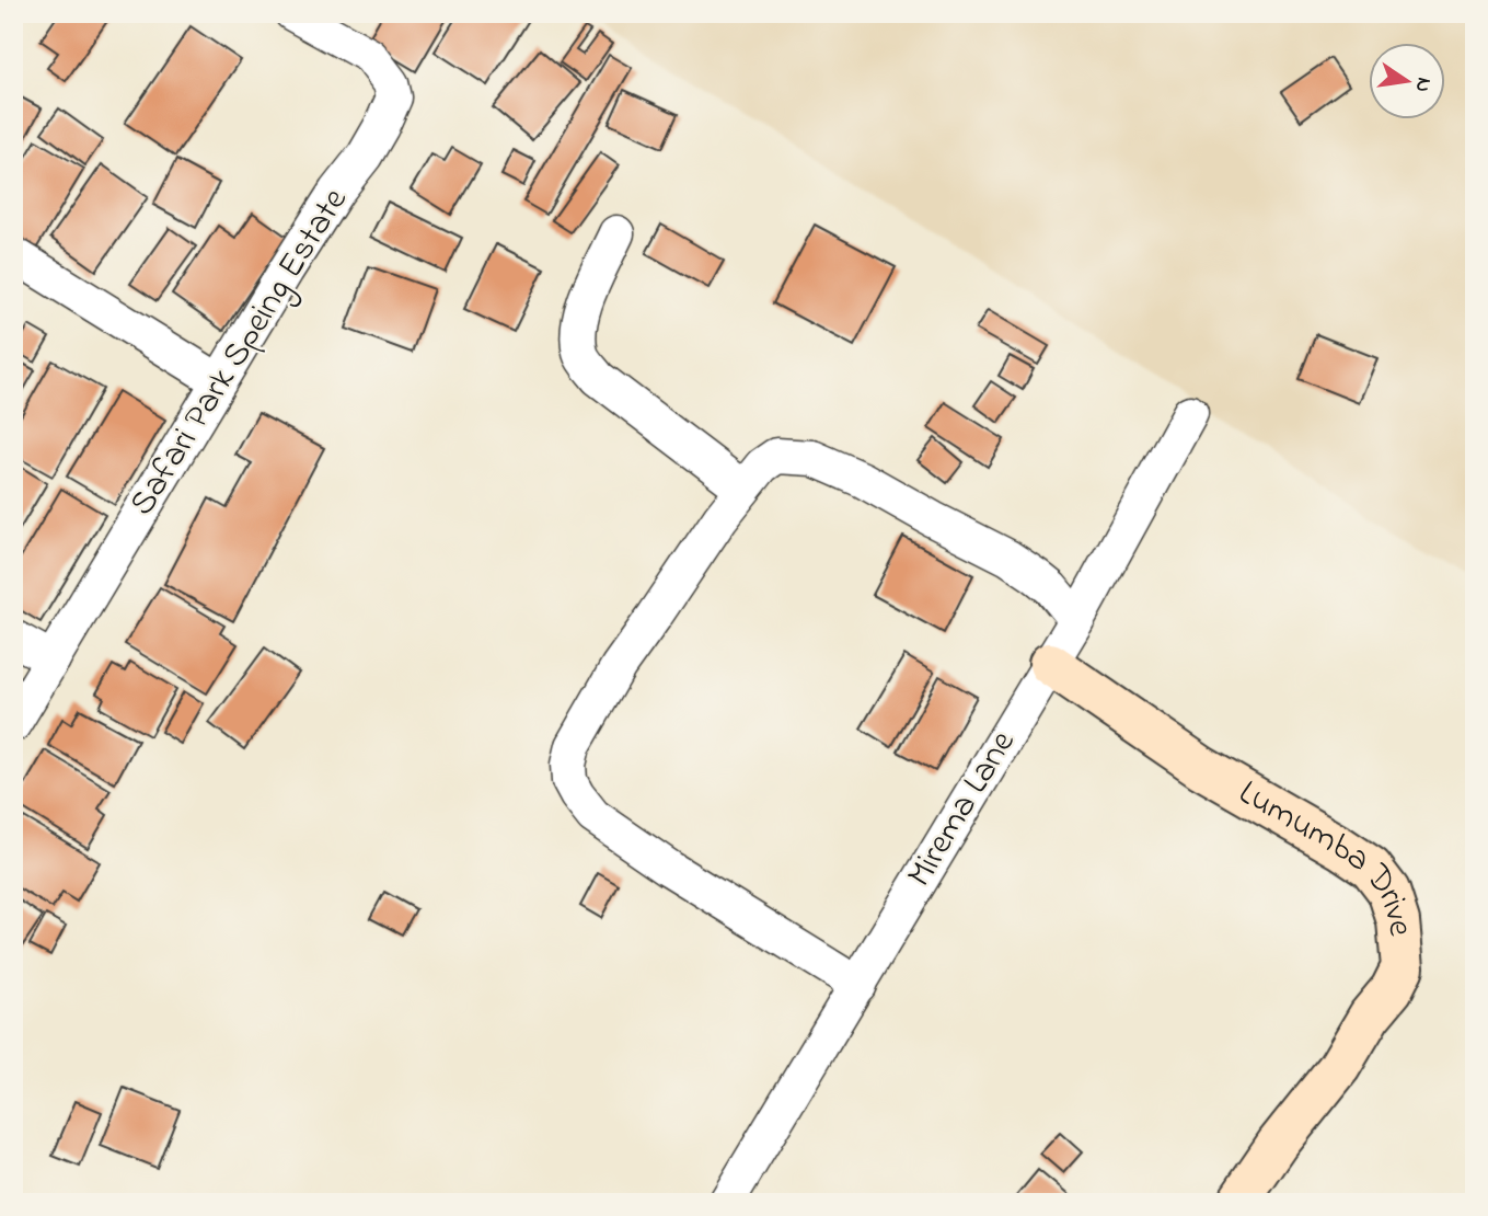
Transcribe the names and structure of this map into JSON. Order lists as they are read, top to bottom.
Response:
{
  "streets": {
    "street": ["Safari Park Speing Estate", "Mirema Lane", "Lumumba Drive"]
  },
  "crossings": [
    ["Mirema Lane", "Lumumba Drive"]
  ],
  "north": "right"
}
